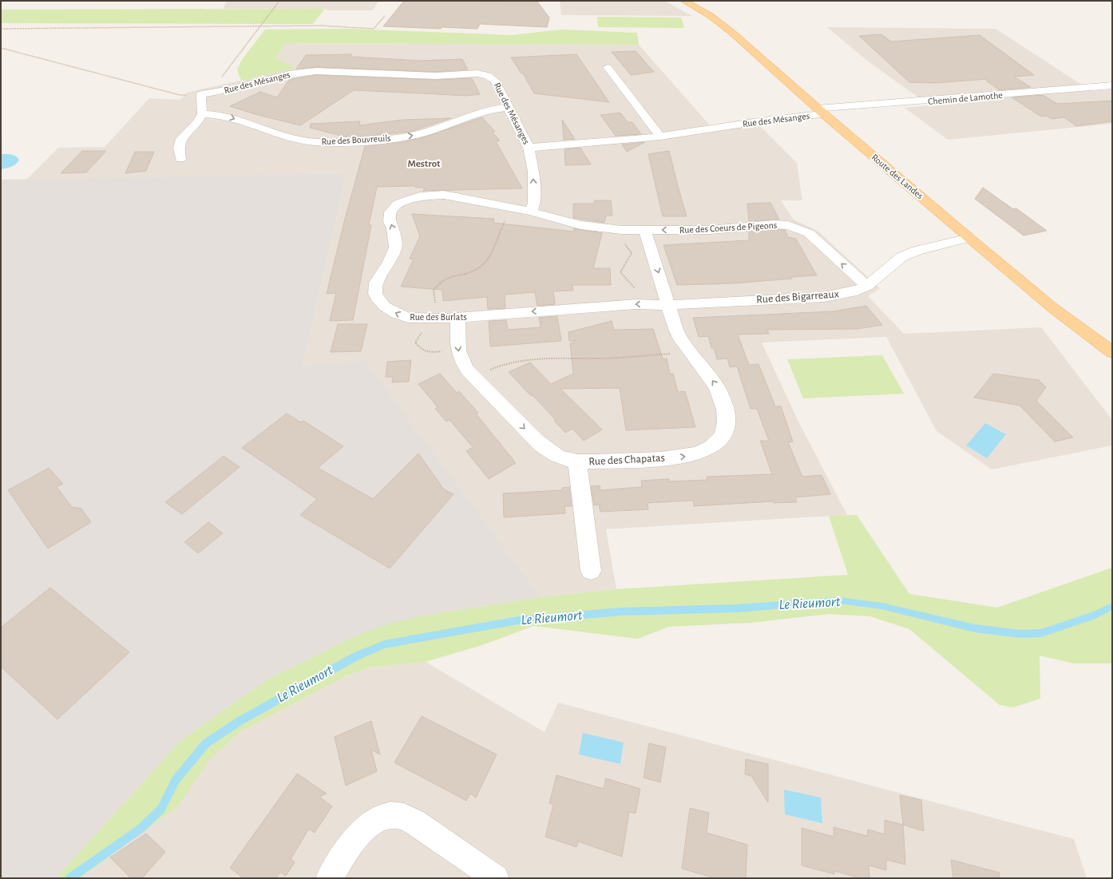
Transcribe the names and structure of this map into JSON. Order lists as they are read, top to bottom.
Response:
{
  "streets": {
    "main road": ["Route des Landes"],
    "street": [
      "Rue des Mésanges",
      "Chemin de Lamothe",
      "Rue des Bouvreuils",
      "Rue des Coeurs de Pigeons",
      "Rue des Bigarreaux",
      "Rue des Burlats",
      "Rue des Chapatas"
    ]
  },
  "crossings": [
    ["Rue des Mésanges", "Chemin de Lamothe"],
    ["Rue des Mésanges", "Rue des Bouvreuils"],
    ["Rue des Mésanges", "Route des Landes"],
    ["Chemin de Lamothe", "Route des Landes"],
    ["Route des Landes", "Rue des Bigarreaux"],
    ["Rue des Coeurs de Pigeons", "Rue des Bigarreaux"],
    ["Rue des Coeurs de Pigeons", "Rue des Burlats"],
    ["Rue des Coeurs de Pigeons", "Rue des Chapatas"],
    ["Rue des Bigarreaux", "Rue des Burlats"],
    ["Rue des Bigarreaux", "Rue des Chapatas"],
    ["Rue des Burlats", "Rue des Chapatas"]
  ],
  "one_way": ["Rue des Bouvreuils", "Rue des Coeurs de Pigeons"],
  "districts": ["Mestrot"],
  "water": ["Le Rieumort"]
}
